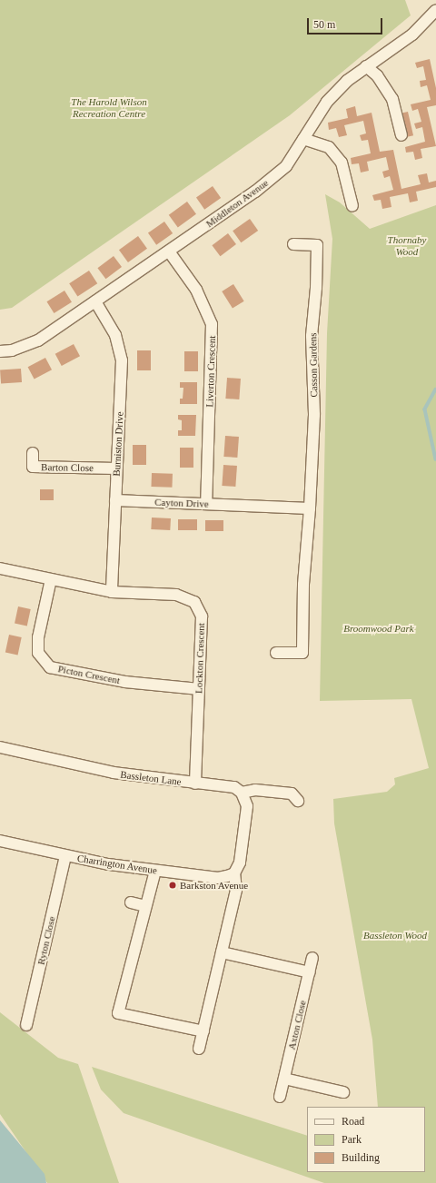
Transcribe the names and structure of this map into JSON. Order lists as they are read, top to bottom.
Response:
{
  "streets": {
    "street": [
      "Middleton Avenue",
      "Casson Gardens",
      "Liverton Crescent",
      "Burniston Drive",
      "Barton Close",
      "Cayton Drive",
      "Lockton Crescent",
      "Picton Crescent",
      "Bassleton Lane",
      "Charrington Avenue",
      "Ryton Close",
      "Axton Close"
    ]
  },
  "crossings": [
    ["Middleton Avenue", "Liverton Crescent"],
    ["Middleton Avenue", "Burniston Drive"],
    ["Casson Gardens", "Cayton Drive"],
    ["Liverton Crescent", "Cayton Drive"],
    ["Burniston Drive", "Barton Close"],
    ["Burniston Drive", "Cayton Drive"],
    ["Burniston Drive", "Lockton Crescent"],
    ["Lockton Crescent", "Picton Crescent"],
    ["Lockton Crescent", "Bassleton Lane"],
    ["Charrington Avenue", "Ryton Close"]
  ],
  "parks": [
    "The Harold Wilson Recreation Centre",
    "Thornaby Wood",
    "Broomwood Park",
    "Bassleton Wood"
  ],
  "places": ["Barkston Avenue"],
  "legend": ["Road", "Park", "Building"],
  "scale_bar": "50 m"
}
